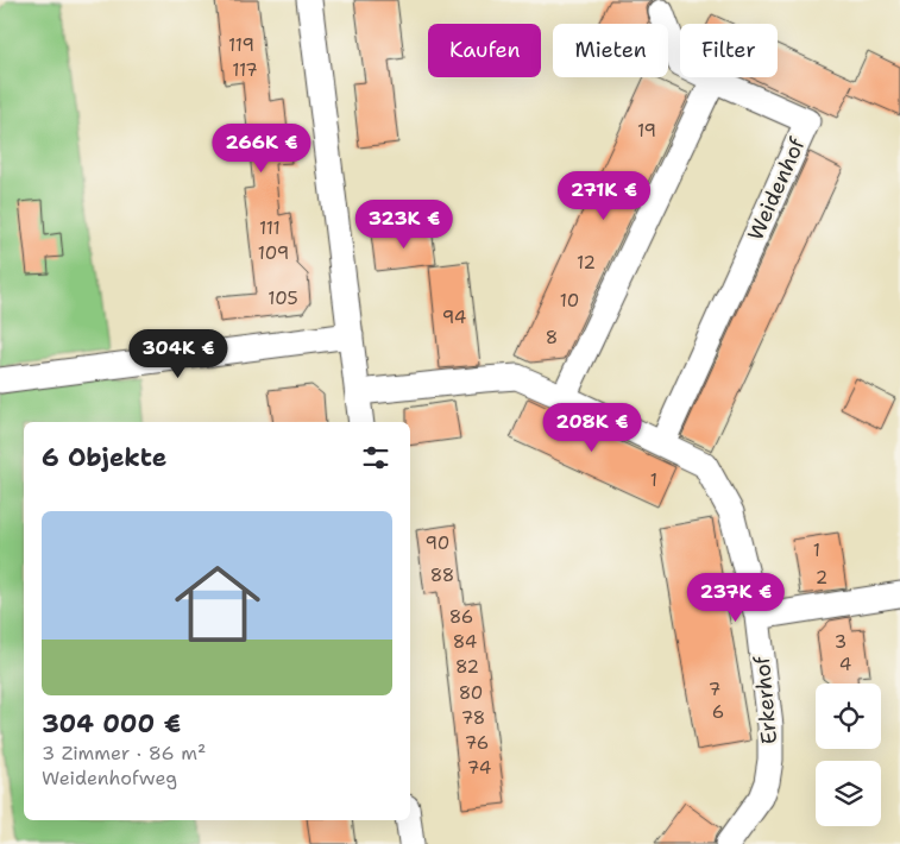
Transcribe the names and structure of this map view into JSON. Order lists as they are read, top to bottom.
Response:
{
  "streets": {
    "street": ["Weidenhof", "Erkerhof"]
  },
  "crossings": [
    ["Weidenhof", "Erkerhof"]
  ],
  "house_numbers": [
    "119",
    "117",
    "19",
    "111",
    "109",
    "12",
    "105",
    "10",
    "94",
    "8",
    "1",
    "90",
    "1",
    "88",
    "2",
    "86",
    "84",
    "3",
    "4",
    "82",
    "7",
    "80",
    "6",
    "78",
    "76",
    "74"
  ],
  "page": {
    "chip": ["Kaufen", "Mieten", "Filter"],
    "price": [
      "266K €",
      "271K €",
      "323K €",
      "304K €",
      "208K €",
      "237K €"
    ],
    "heading": "6 Objekte",
    "list": [
      {
        "name": "304 000 €",
        "note": "3 Zimmer · 86 m² · Weidenhofweg"
      }
    ]
  }
}
